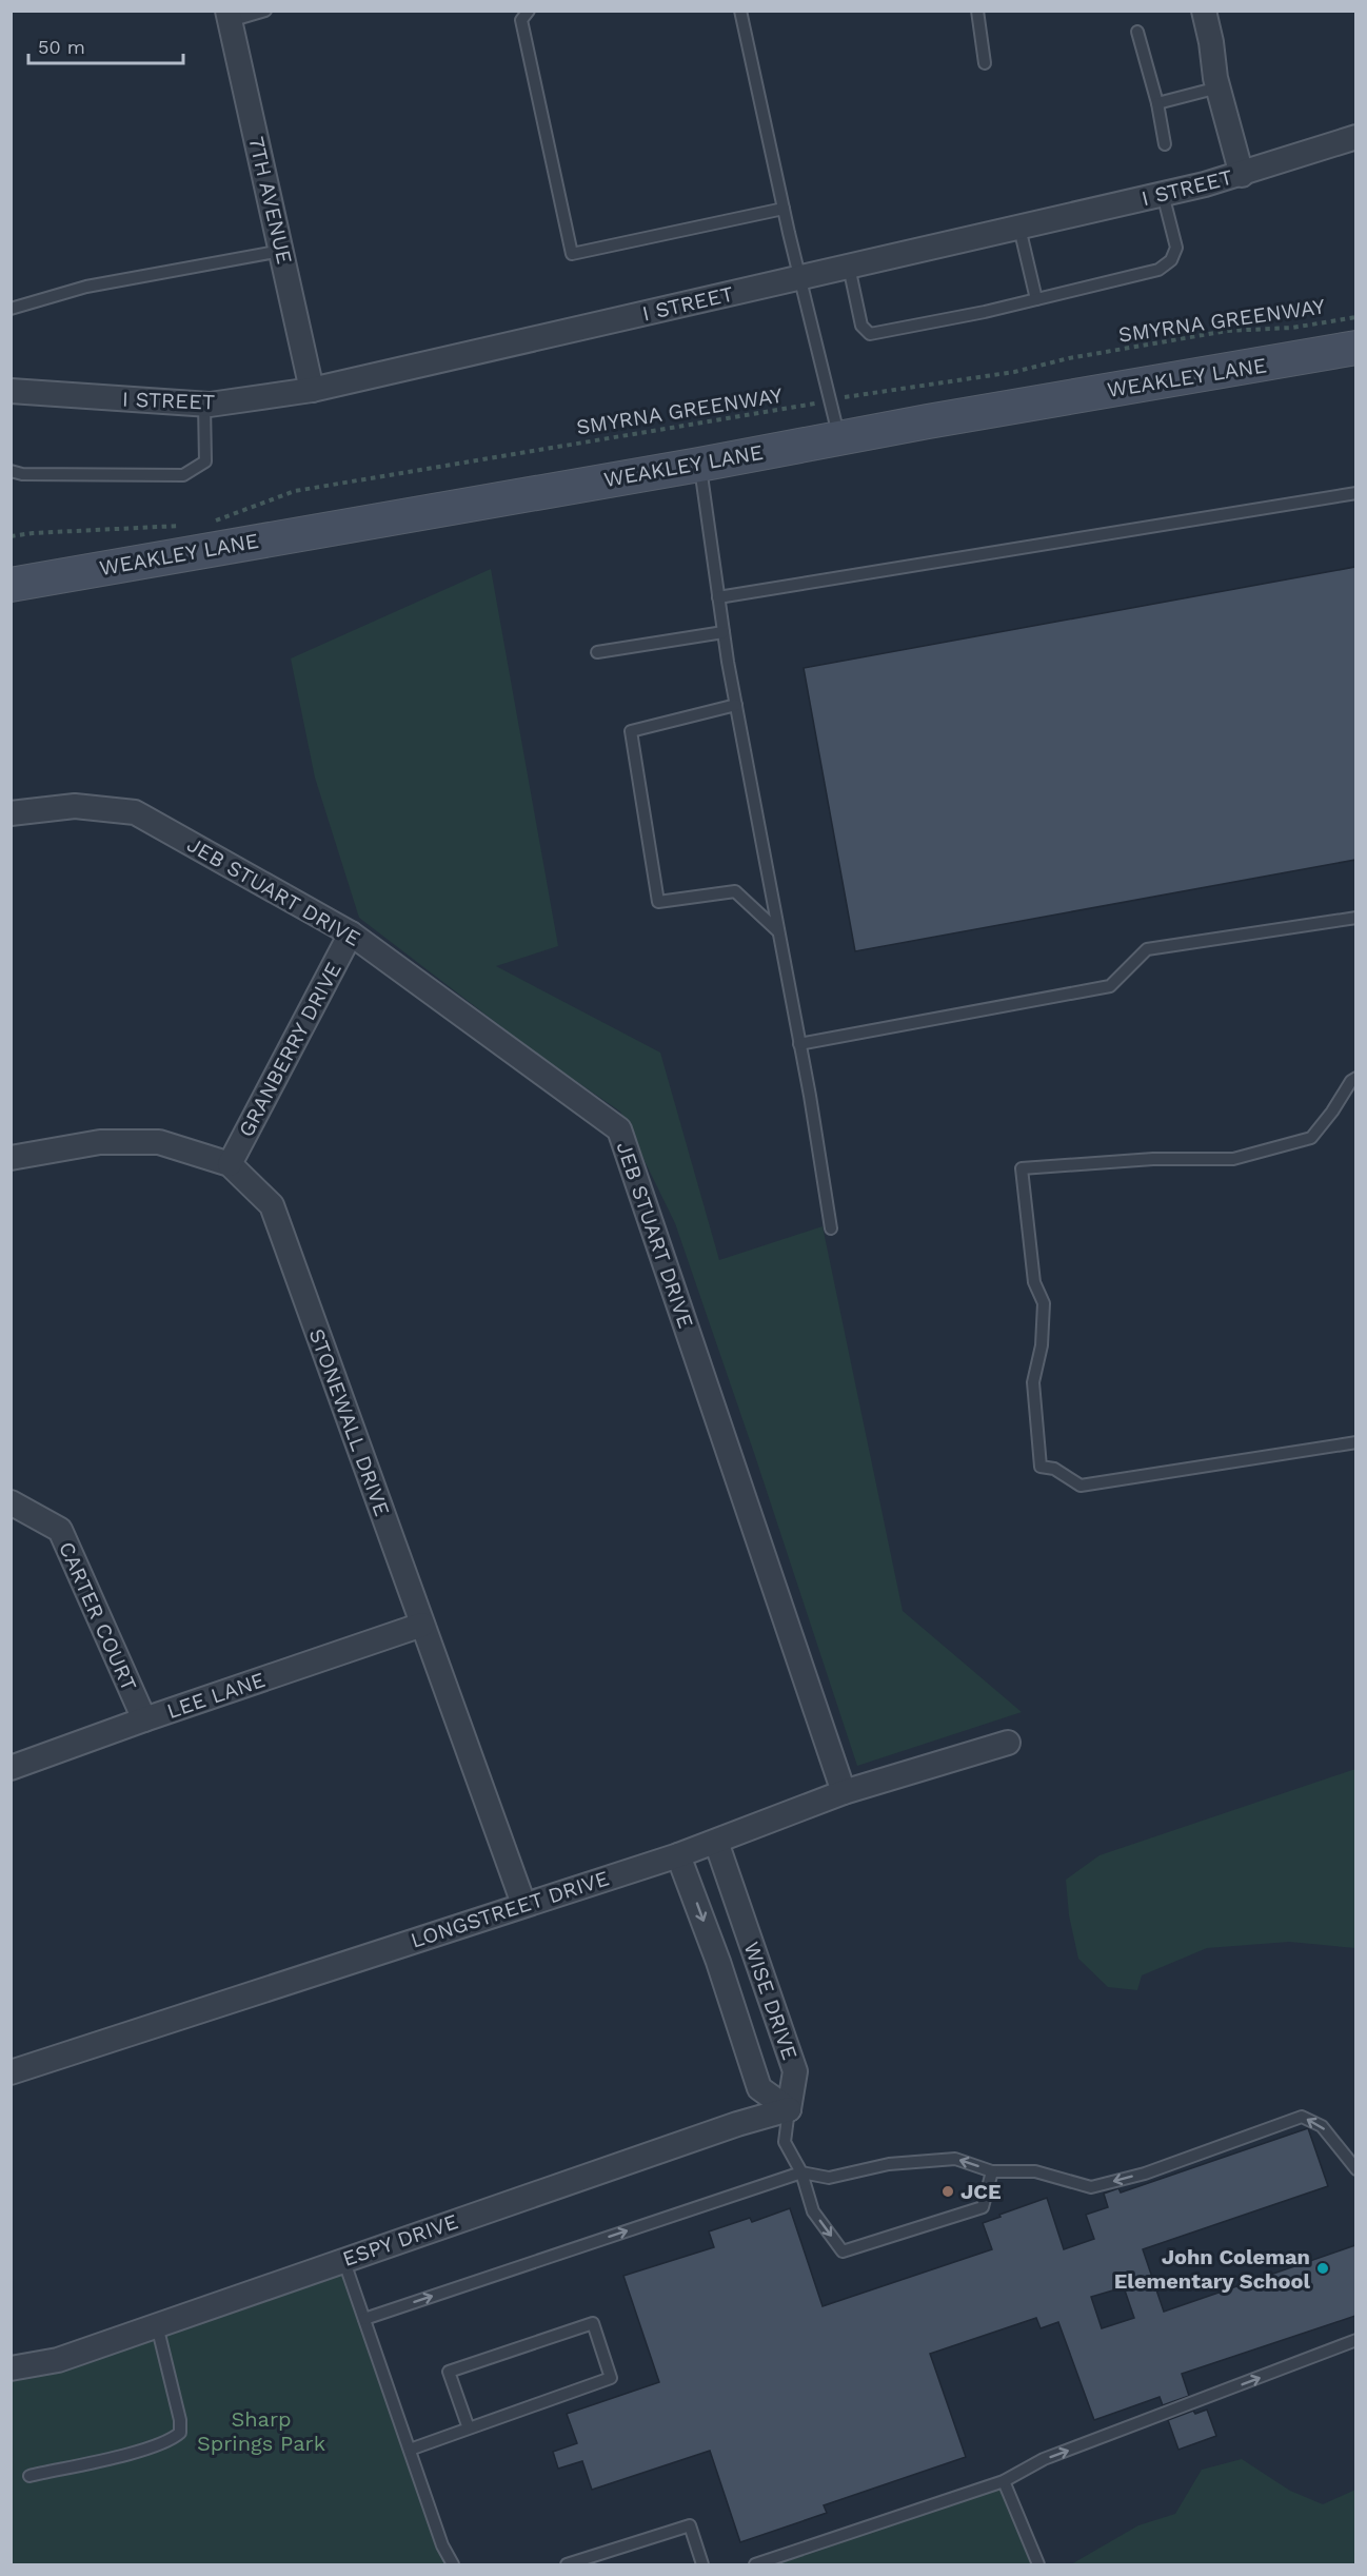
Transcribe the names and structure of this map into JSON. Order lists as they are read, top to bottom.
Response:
{
  "streets": {
    "main road": ["WEAKLEY LANE"],
    "street": [
      "I STREET",
      "7TH AVENUE",
      "JEB STUART DRIVE",
      "GRANBERRY DRIVE",
      "STONEWALL DRIVE",
      "CARTER COURT",
      "LEE LANE",
      "LONGSTREET DRIVE",
      "WISE DRIVE",
      "ESPY DRIVE"
    ],
    "path": ["SMYRNA GREENWAY"]
  },
  "crossings": [
    ["I STREET", "7TH AVENUE"],
    ["JEB STUART DRIVE", "GRANBERRY DRIVE"],
    ["JEB STUART DRIVE", "LONGSTREET DRIVE"],
    ["GRANBERRY DRIVE", "STONEWALL DRIVE"],
    ["STONEWALL DRIVE", "LEE LANE"],
    ["STONEWALL DRIVE", "LONGSTREET DRIVE"],
    ["CARTER COURT", "LEE LANE"],
    ["LONGSTREET DRIVE", "WISE DRIVE"],
    ["WISE DRIVE", "ESPY DRIVE"]
  ],
  "parks": ["Sharp Springs Park"],
  "places": ["JCE", "John Coleman Elementary School"],
  "scale_bar": "50 m"
}
